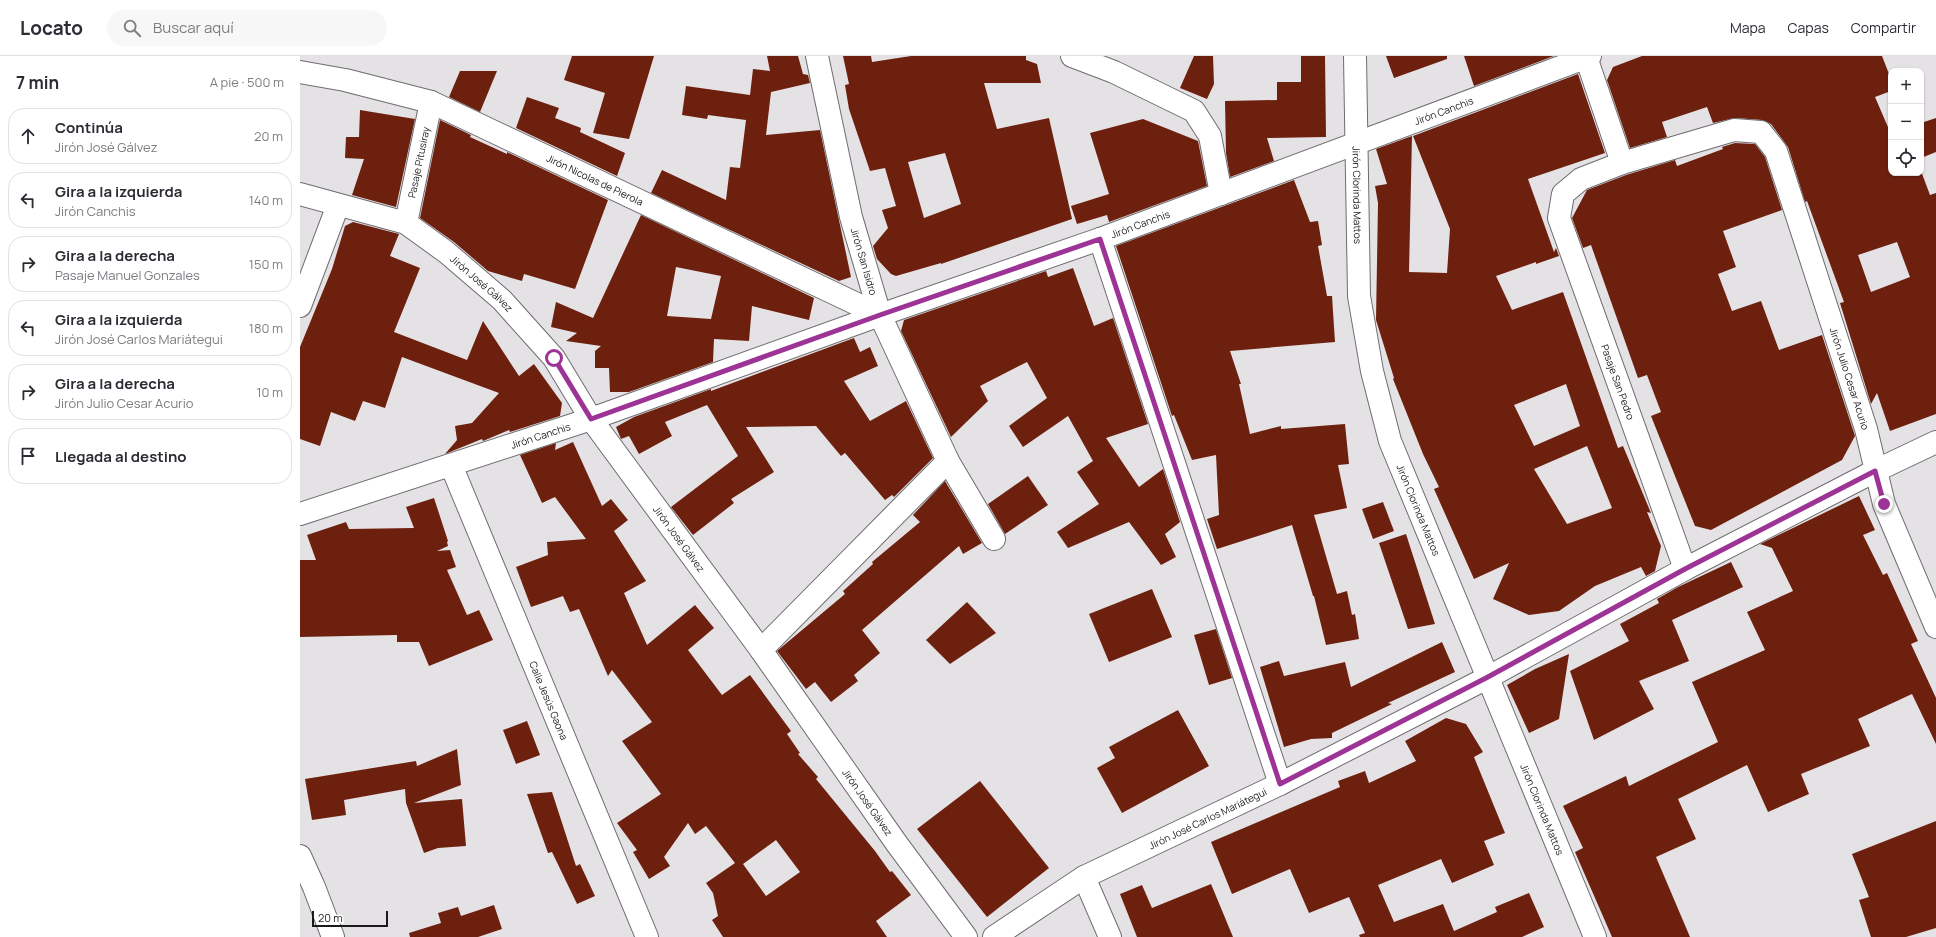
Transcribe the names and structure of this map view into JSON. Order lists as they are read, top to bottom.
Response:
{
  "streets": {
    "street": [
      "Jirón Canchis",
      "Pasaje Pitusiray",
      "Jirón Nicolas de Pierola",
      "Jirón Clorinda Mattos",
      "Jirón San Isidro",
      "Jirón José Gálvez",
      "Jirón Julio Cesar Acurio",
      "Pasaje San Pedro",
      "Calle Jesús Gaona",
      "Jirón José Carlos Mariátegui"
    ]
  },
  "crossings": [
    ["Jirón Canchis", "Jirón Nicolas de Pierola"],
    ["Jirón Canchis", "Jirón Clorinda Mattos"],
    ["Jirón Canchis", "Jirón San Isidro"],
    ["Jirón Canchis", "Jirón José Gálvez"],
    ["Jirón Canchis", "Calle Jesús Gaona"],
    ["Pasaje Pitusiray", "Jirón Nicolas de Pierola"],
    ["Pasaje Pitusiray", "Jirón José Gálvez"],
    ["Jirón Nicolas de Pierola", "Jirón San Isidro"],
    ["Jirón Clorinda Mattos", "Jirón José Carlos Mariátegui"],
    ["Jirón Julio Cesar Acurio", "Pasaje San Pedro"],
    ["Jirón Julio Cesar Acurio", "Jirón José Carlos Mariátegui"],
    ["Pasaje San Pedro", "Jirón José Carlos Mariátegui"]
  ],
  "scale_bar": "20 m",
  "page": {
    "header": "Locato",
    "search": "Buscar aquí",
    "nav": ["Mapa", "Capas", "Compartir"],
    "heading": ["7 min", "A pie · 500 m"],
    "map_buttons": ["+", "−"],
    "list": [
      ["Continúa", "Jirón José Gálvez", "20 m"],
      ["Gira a la izquierda", "Jirón Canchis", "140 m"],
      ["Gira a la derecha", "Pasaje Manuel Gonzales", "150 m"],
      ["Gira a la izquierda", "Jirón José Carlos Mariátegui", "180 m"],
      ["Gira a la derecha", "Jirón Julio Cesar Acurio", "10 m"],
      "Llegada al destino"
    ],
    "scale": "20 m"
  }
}
